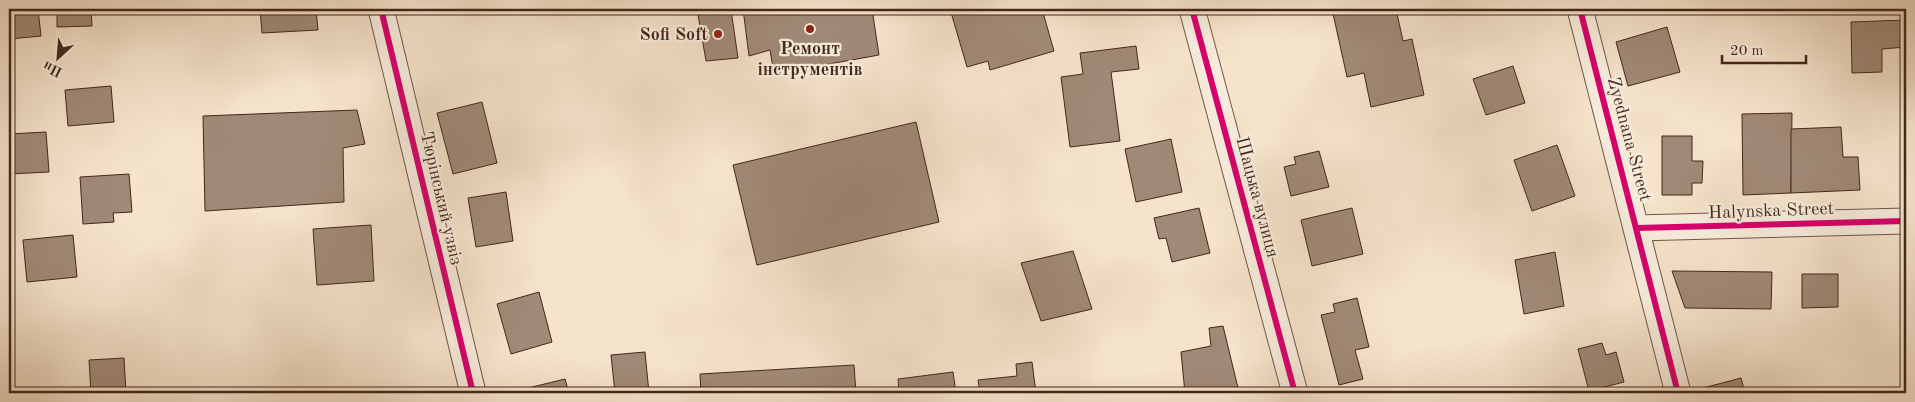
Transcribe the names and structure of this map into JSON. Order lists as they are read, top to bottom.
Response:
{
  "streets": {
    "street": [
      "Zyednana Street",
      "Шацька вулиця",
      "Тюрінський узвіз",
      "Halynska Street"
    ]
  },
  "crossings": [
    ["Zyednana Street", "Halynska Street"]
  ],
  "places": ["Ремонт інструментів", "Sofi Soft"],
  "scale_bar": "20 m",
  "north": "bottom left"
}
